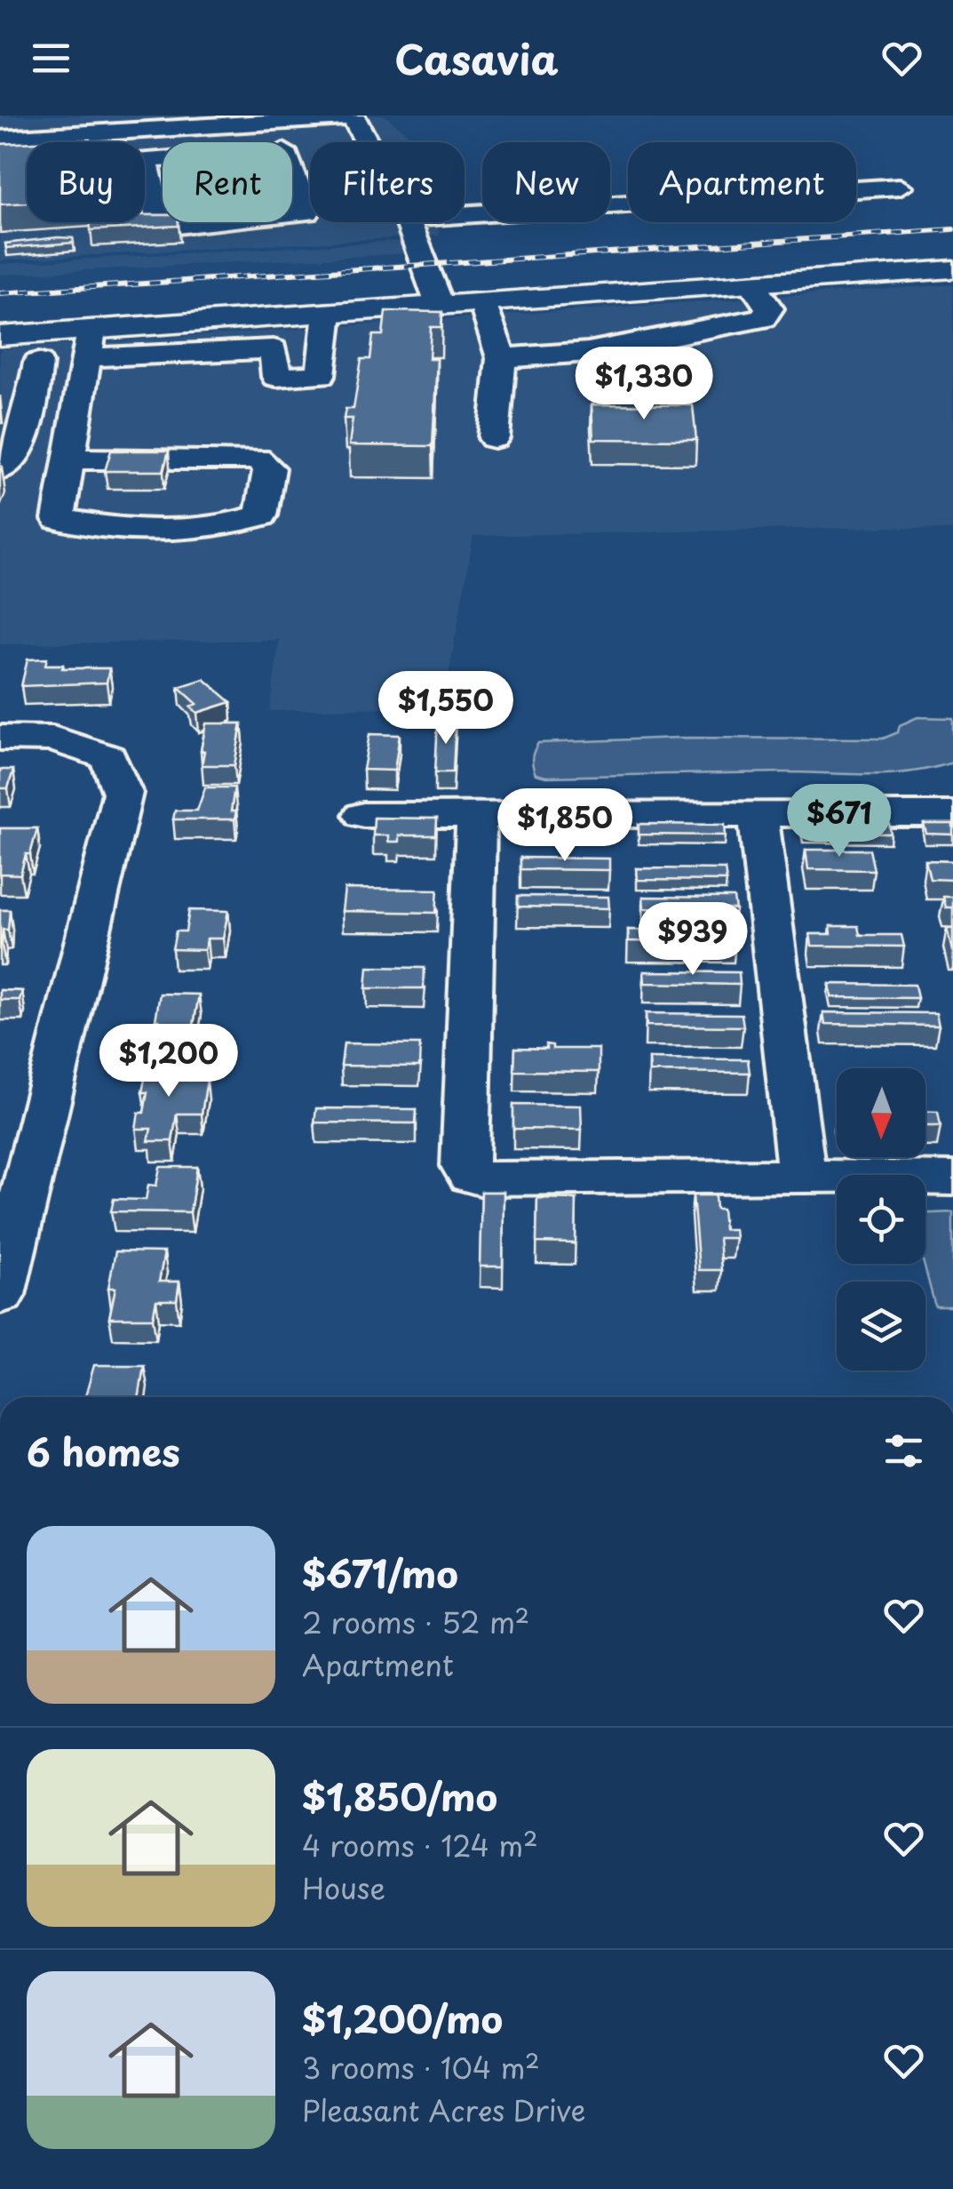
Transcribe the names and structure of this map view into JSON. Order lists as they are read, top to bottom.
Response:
{
  "north": "bottom",
  "page": {
    "header": "Casavia",
    "chip": [
      "Buy",
      "Rent",
      "Filters",
      "New",
      "Apartment"
    ],
    "price": [
      "$1,330",
      "$1,550",
      "$671",
      "$1,850",
      "$939",
      "$1,200"
    ],
    "heading": "6 homes",
    "list": [
      {
        "name": "$671/mo",
        "note": "2 rooms · 52 m² · Apartment"
      },
      {
        "name": "$1,850/mo",
        "note": "4 rooms · 124 m² · House"
      },
      {
        "name": "$1,200/mo",
        "note": "3 rooms · 104 m² · Pleasant Acres Drive"
      }
    ]
  }
}
